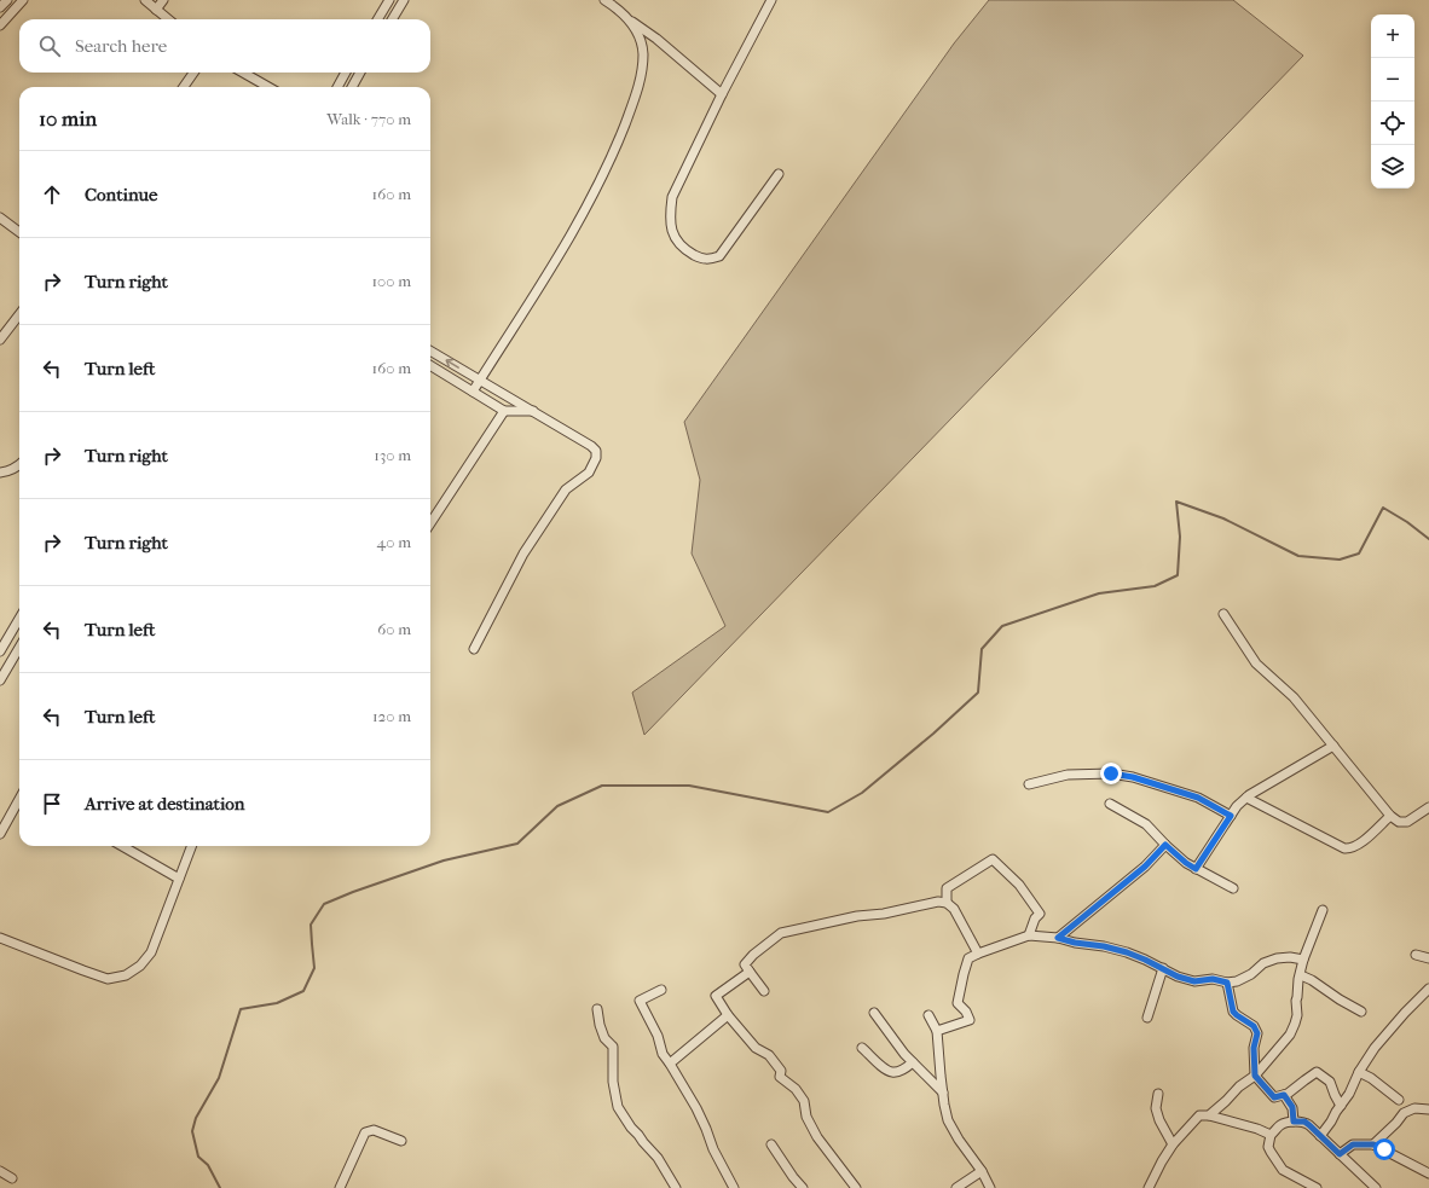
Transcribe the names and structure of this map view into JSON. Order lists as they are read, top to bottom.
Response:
{
  "page": {
    "map_buttons": ["+", "−"],
    "search": "Search here",
    "heading": ["10 min", "Walk · 770 m"],
    "list": [
      ["Continue", "160 m"],
      ["Turn right", "100 m"],
      ["Turn left", "160 m"],
      ["Turn right", "130 m"],
      ["Turn right", "40 m"],
      ["Turn left", "60 m"],
      ["Turn left", "120 m"],
      "Arrive at destination"
    ]
  }
}
